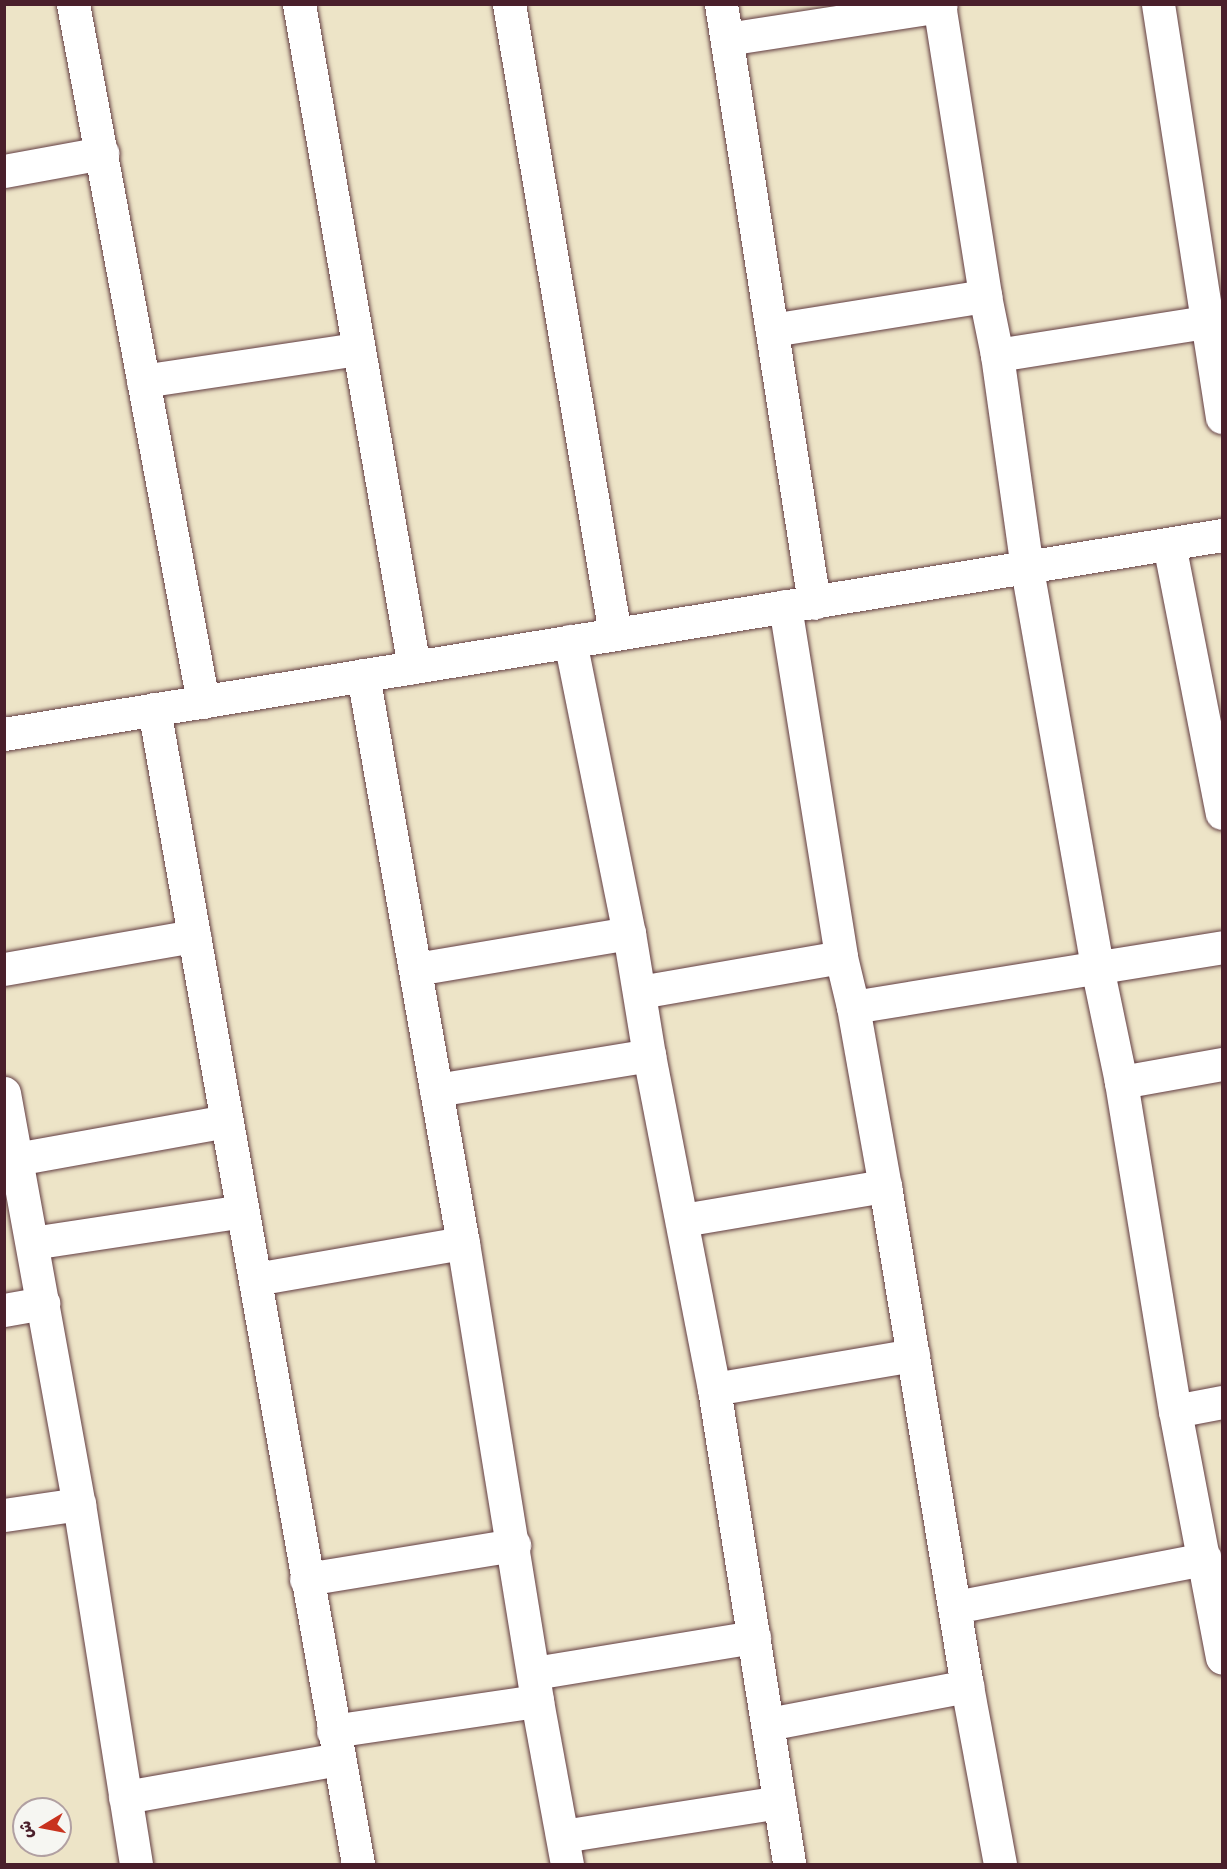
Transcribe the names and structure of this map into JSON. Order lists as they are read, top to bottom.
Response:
{
  "north": "left"
}
